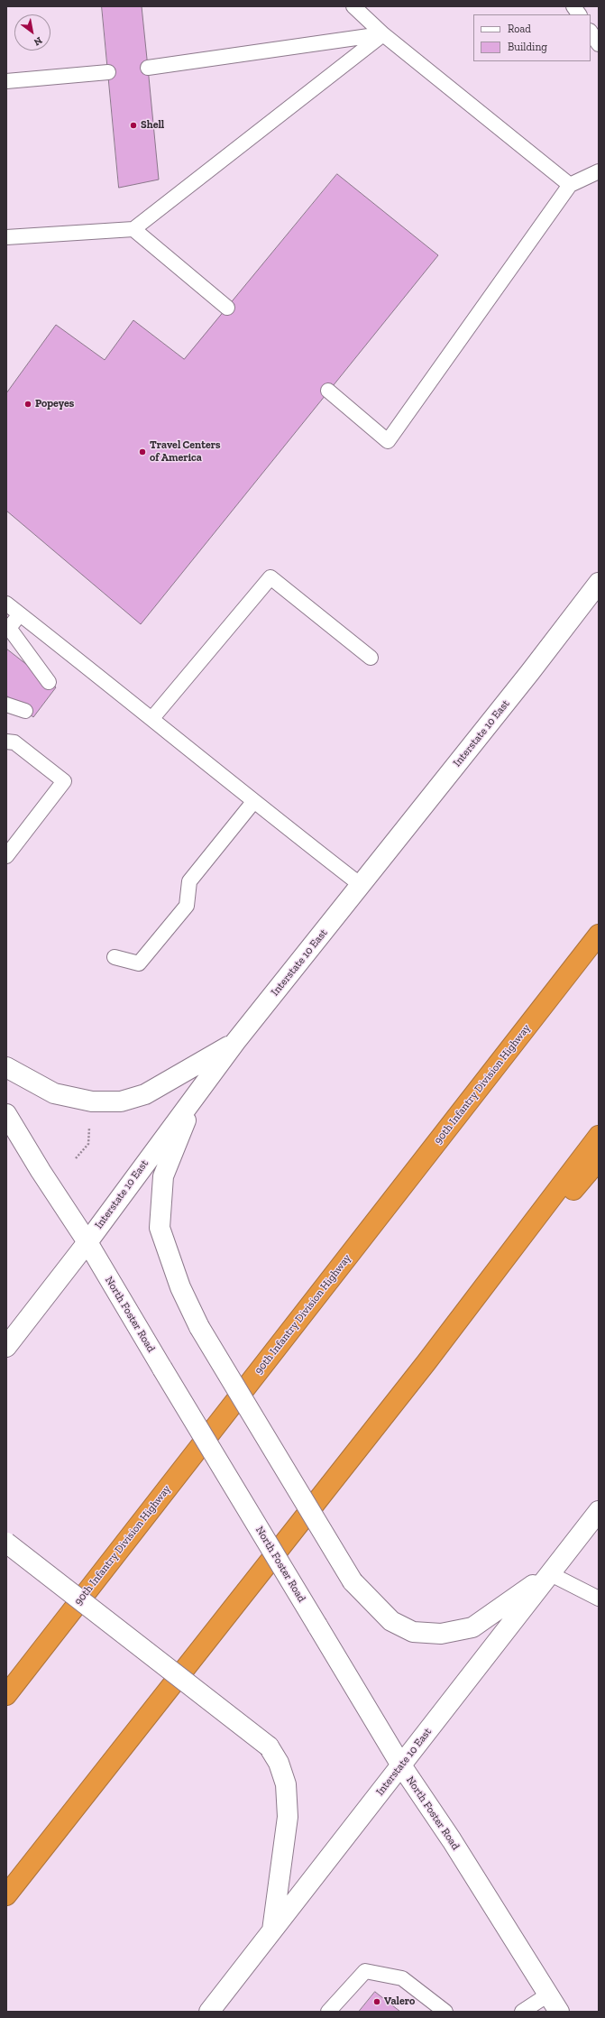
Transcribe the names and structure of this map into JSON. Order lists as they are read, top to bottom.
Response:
{
  "streets": {
    "highway": ["90th Infantry Division Highway"],
    "main road": ["Interstate 10 East", "North Foster Road"]
  },
  "crossings": [
    ["Interstate 10 East", "North Foster Road"]
  ],
  "places": [
    "Shell",
    "Popeyes",
    "Travel Centers of America",
    "Valero"
  ],
  "legend": ["Road", "Building"],
  "north": "bottom right"
}
